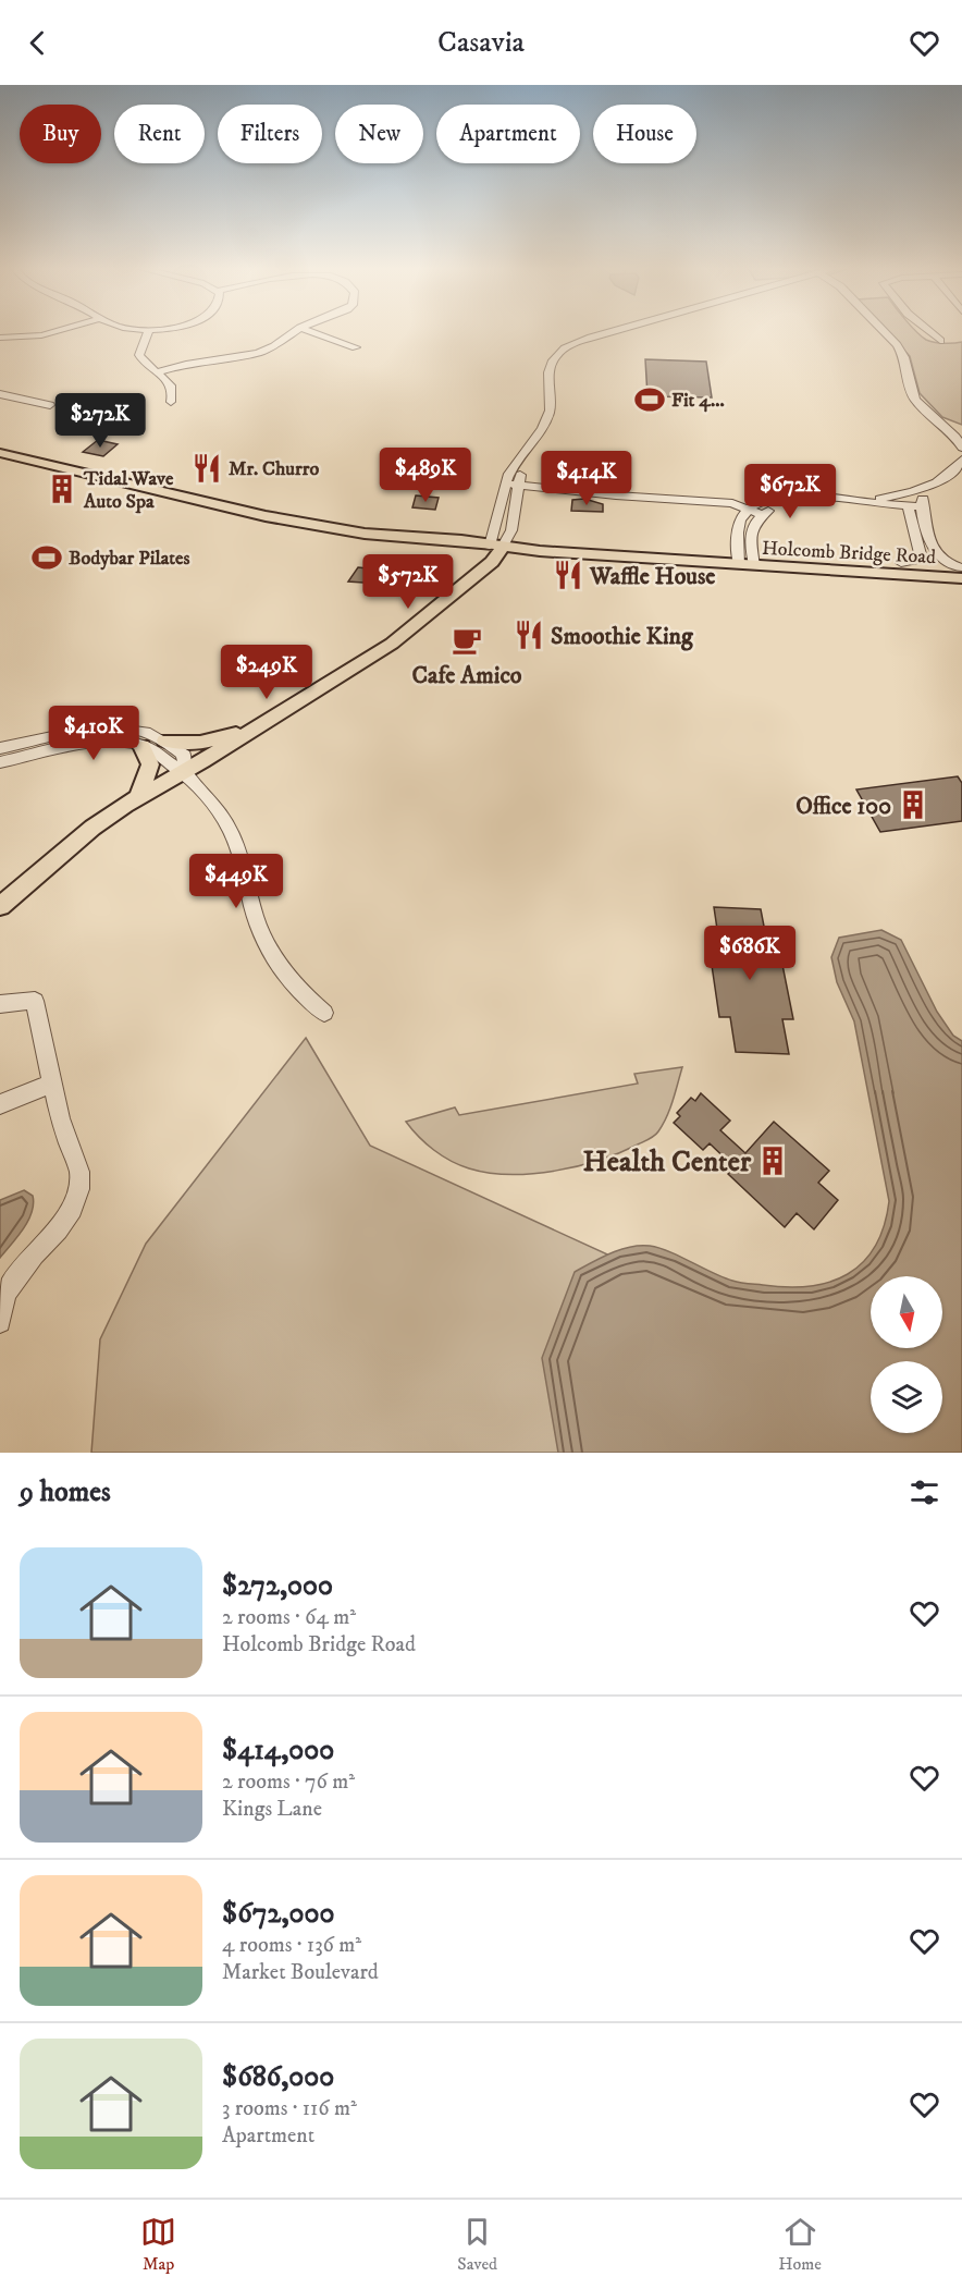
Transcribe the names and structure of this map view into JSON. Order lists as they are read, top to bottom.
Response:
{
  "streets": {
    "main road": ["Holcomb Bridge Road"]
  },
  "places": {
    "sports": ["Fit 4...", "Bodybar Pilates"],
    "restaurant": ["Mr. Churro", "Waffle House", "Smoothie King"],
    "building": ["Tidal Wave Auto Spa", "Office 100", "Health Center"],
    "cafe": ["Cafe Amico"]
  },
  "north": "bottom",
  "page": {
    "header": "Casavia",
    "chip": [
      "Buy",
      "Rent",
      "Filters",
      "New",
      "Apartment",
      "House"
    ],
    "price": [
      "$272K",
      "$489K",
      "$414K",
      "$672K",
      "$572K",
      "$249K",
      "$410K",
      "$449K",
      "$686K"
    ],
    "heading": "9 homes",
    "list": [
      {
        "name": "$272,000",
        "note": "2 rooms · 64 m² · Holcomb Bridge Road"
      },
      {
        "name": "$414,000",
        "note": "2 rooms · 76 m² · Kings Lane"
      },
      {
        "name": "$672,000",
        "note": "4 rooms · 136 m² · Market Boulevard"
      },
      {
        "name": "$686,000",
        "note": "3 rooms · 116 m² · Apartment"
      }
    ],
    "tabs": ["Map", "Saved", "Home"]
  }
}
